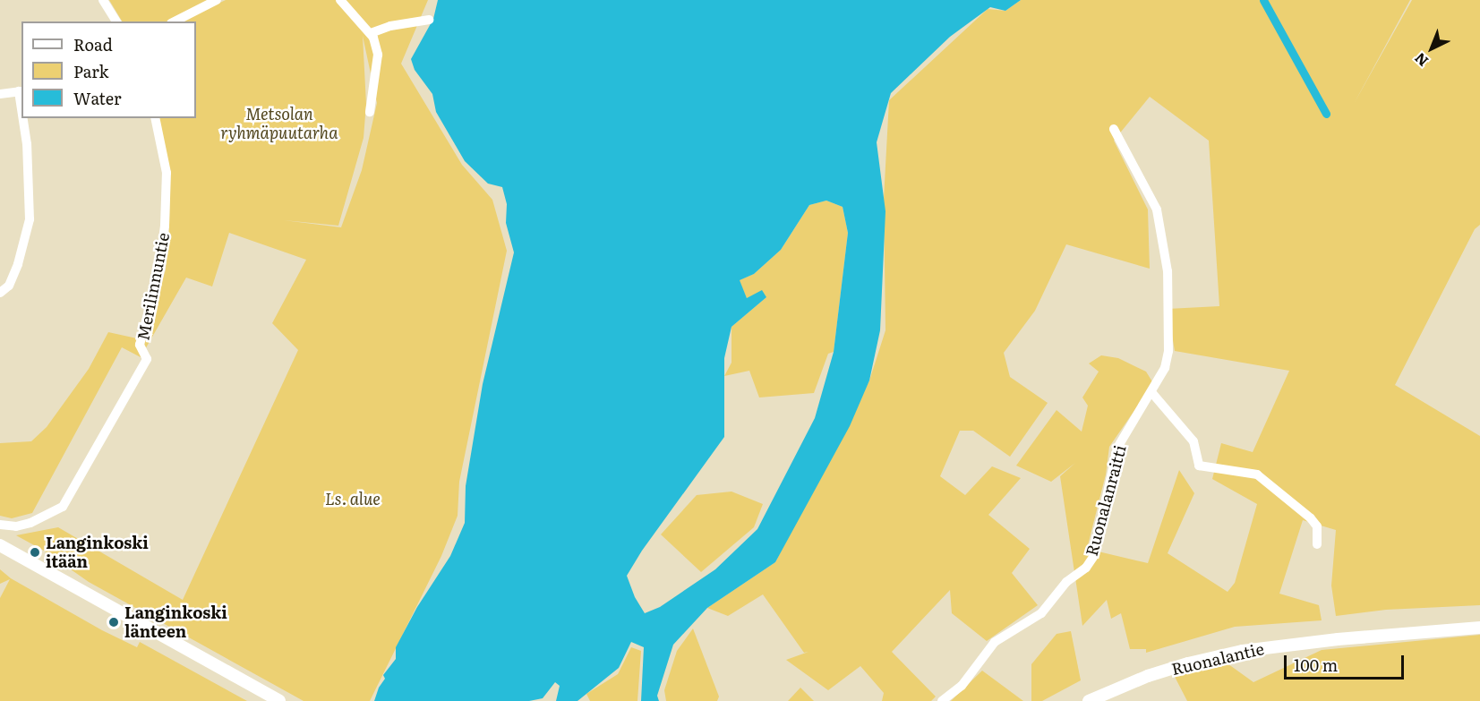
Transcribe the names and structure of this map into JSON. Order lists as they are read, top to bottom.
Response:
{
  "streets": {
    "street": ["Merilinnuntie", "Ruonalanraitti", "Ruonalantie"]
  },
  "parks": ["Metsolan ryhmäpuutarha", "Ls. alue"],
  "places": ["Langinkoski itään", "Langinkoski länteen"],
  "legend": ["Road", "Park", "Water"],
  "scale_bar": "100 m",
  "north": "bottom left"
}
